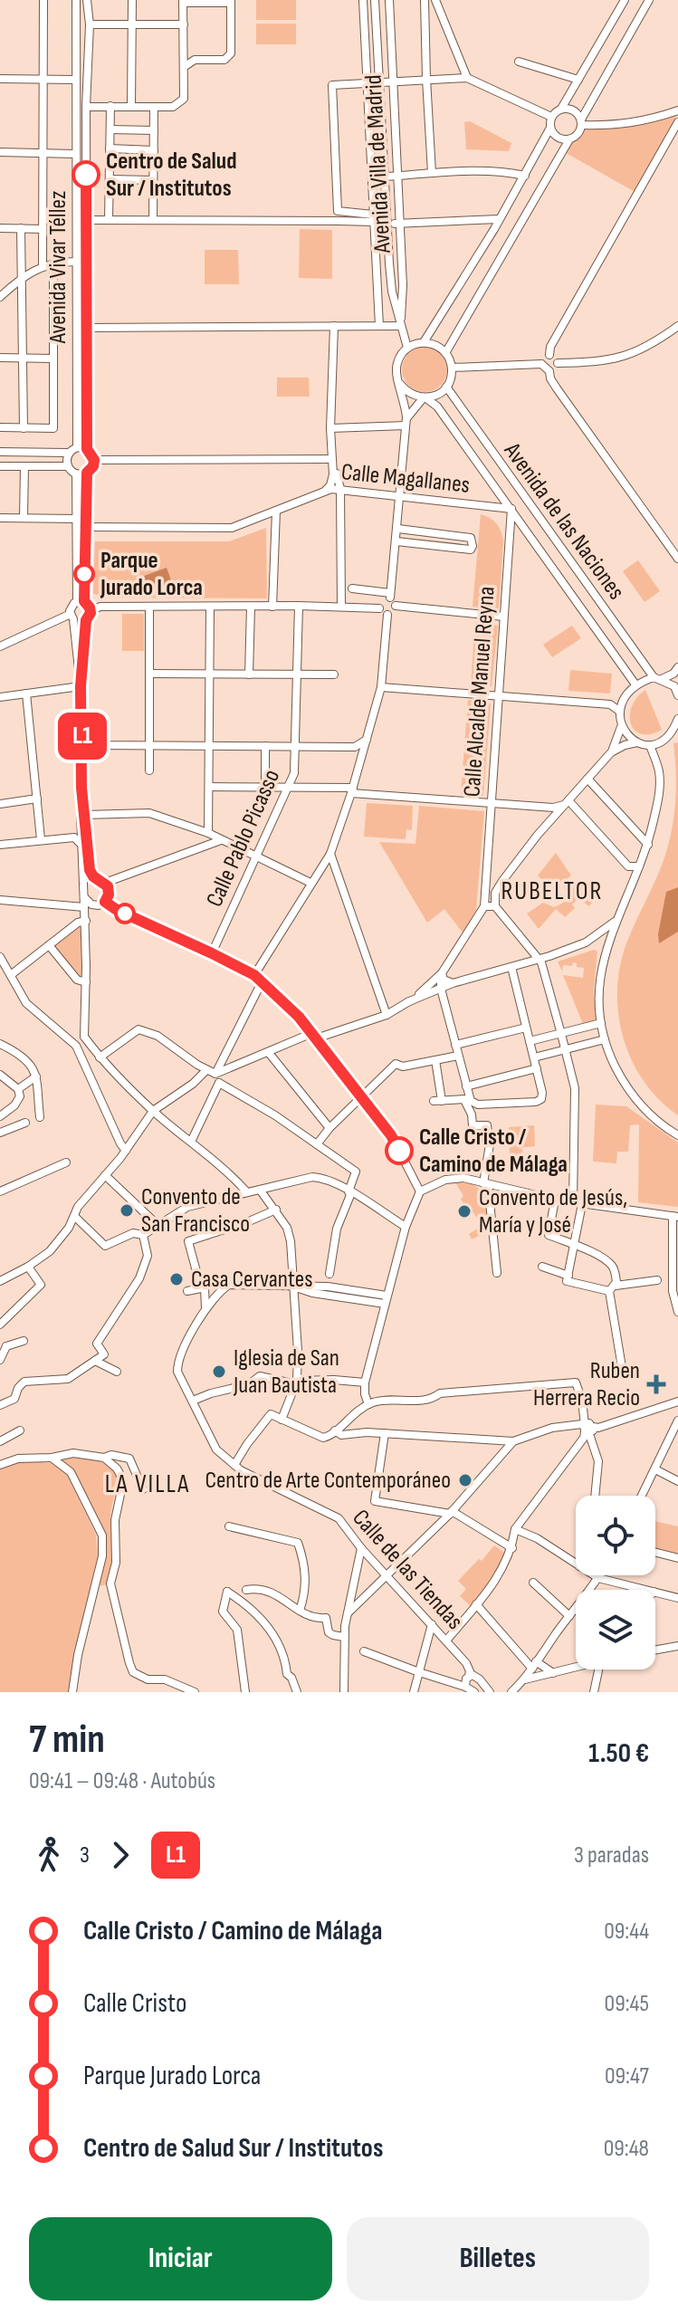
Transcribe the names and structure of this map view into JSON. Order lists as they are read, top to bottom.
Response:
{
  "streets": {
    "street": [
      "Avenida Villa de Madrid",
      "Avenida Vivar Téllez",
      "Calle Magallanes",
      "Avenida de las Naciones",
      "Calle Alcalde Manuel Reyna",
      "Calle Pablo Picasso",
      "Calle de las Tiendas"
    ]
  },
  "crossings": [
    ["Calle Magallanes", "Avenida de las Naciones"],
    ["Calle Magallanes", "Calle Alcalde Manuel Reyna"],
    ["Avenida de las Naciones", "Calle Alcalde Manuel Reyna"]
  ],
  "districts": ["RUBELTOR", "LA VILLA"],
  "places": {
    "other": [
      "Centro de Salud Sur / Institutos",
      "Parque Jurado Lorca",
      "Calle Cristo / Camino de Málaga",
      "Convento de San Francisco",
      "Convento de Jesús, María y José",
      "Casa Cervantes",
      "Iglesia de San Juan Bautista",
      "Centro de Arte Contemporáneo"
    ],
    "health": ["Ruben Herrera Recio"]
  },
  "lines": ["bus line L1"],
  "page": {
    "on_map": "L1",
    "heading": ["7 min", "09:41 – 09:48 · Autobús", "1.50 €"],
    "legs": ["3", "L1", "3 paradas"],
    "list": [
      {
        "name": "Calle Cristo / Camino de Málaga",
        "value": "09:44"
      },
      {
        "name": "Calle Cristo",
        "value": "09:45"
      },
      {
        "name": "Parque Jurado Lorca",
        "value": "09:47"
      },
      {
        "name": "Centro de Salud Sur / Institutos",
        "value": "09:48"
      }
    ],
    "buttons": ["Iniciar", "Billetes"]
  }
}
